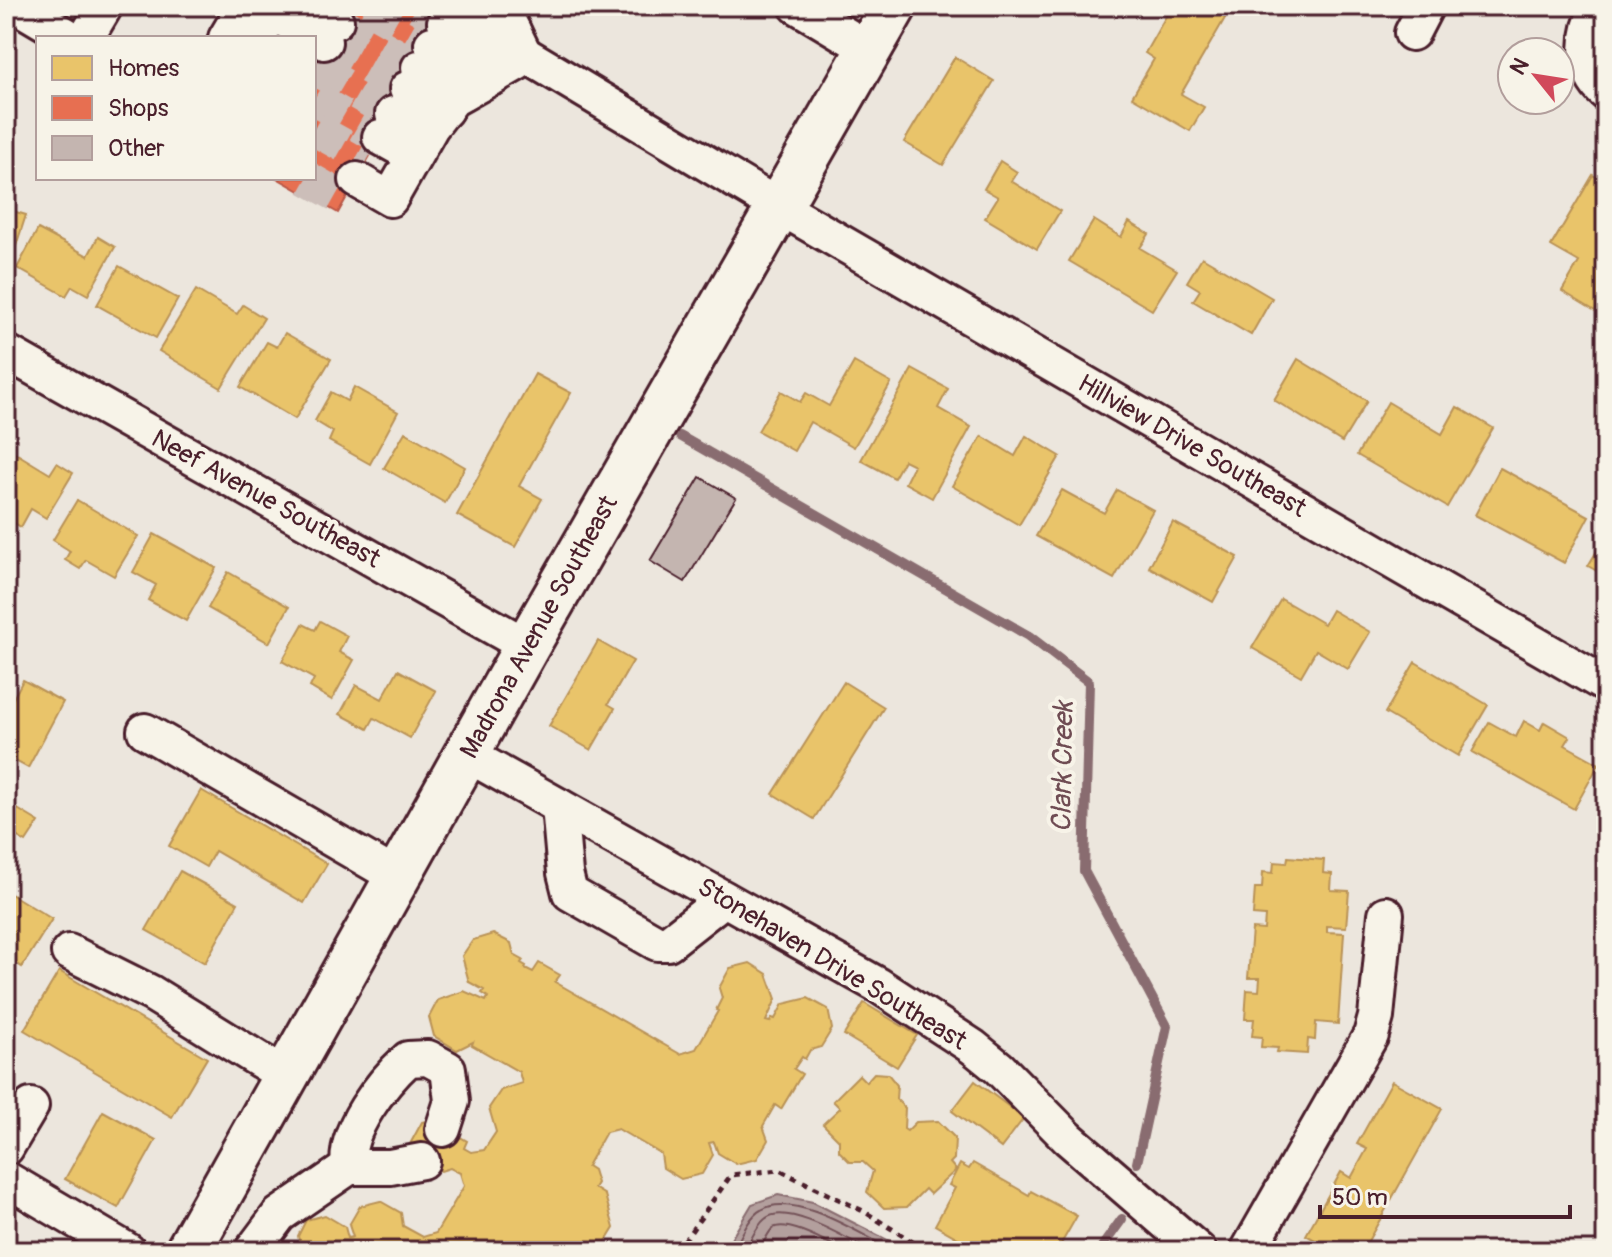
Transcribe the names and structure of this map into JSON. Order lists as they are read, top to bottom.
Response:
{
  "streets": {
    "main road": ["Madrona Avenue Southeast"],
    "street": ["Hillview Drive Southeast", "Neef Avenue Southeast", "Stonehaven Drive Southeast"]
  },
  "crossings": [
    ["Hillview Drive Southeast", "Madrona Avenue Southeast"],
    ["Neef Avenue Southeast", "Madrona Avenue Southeast"],
    ["Madrona Avenue Southeast", "Stonehaven Drive Southeast"]
  ],
  "water": ["Clark Creek"],
  "legend": ["Homes", "Shops", "Other"],
  "scale_bar": "50 m",
  "north": "top left"
}
